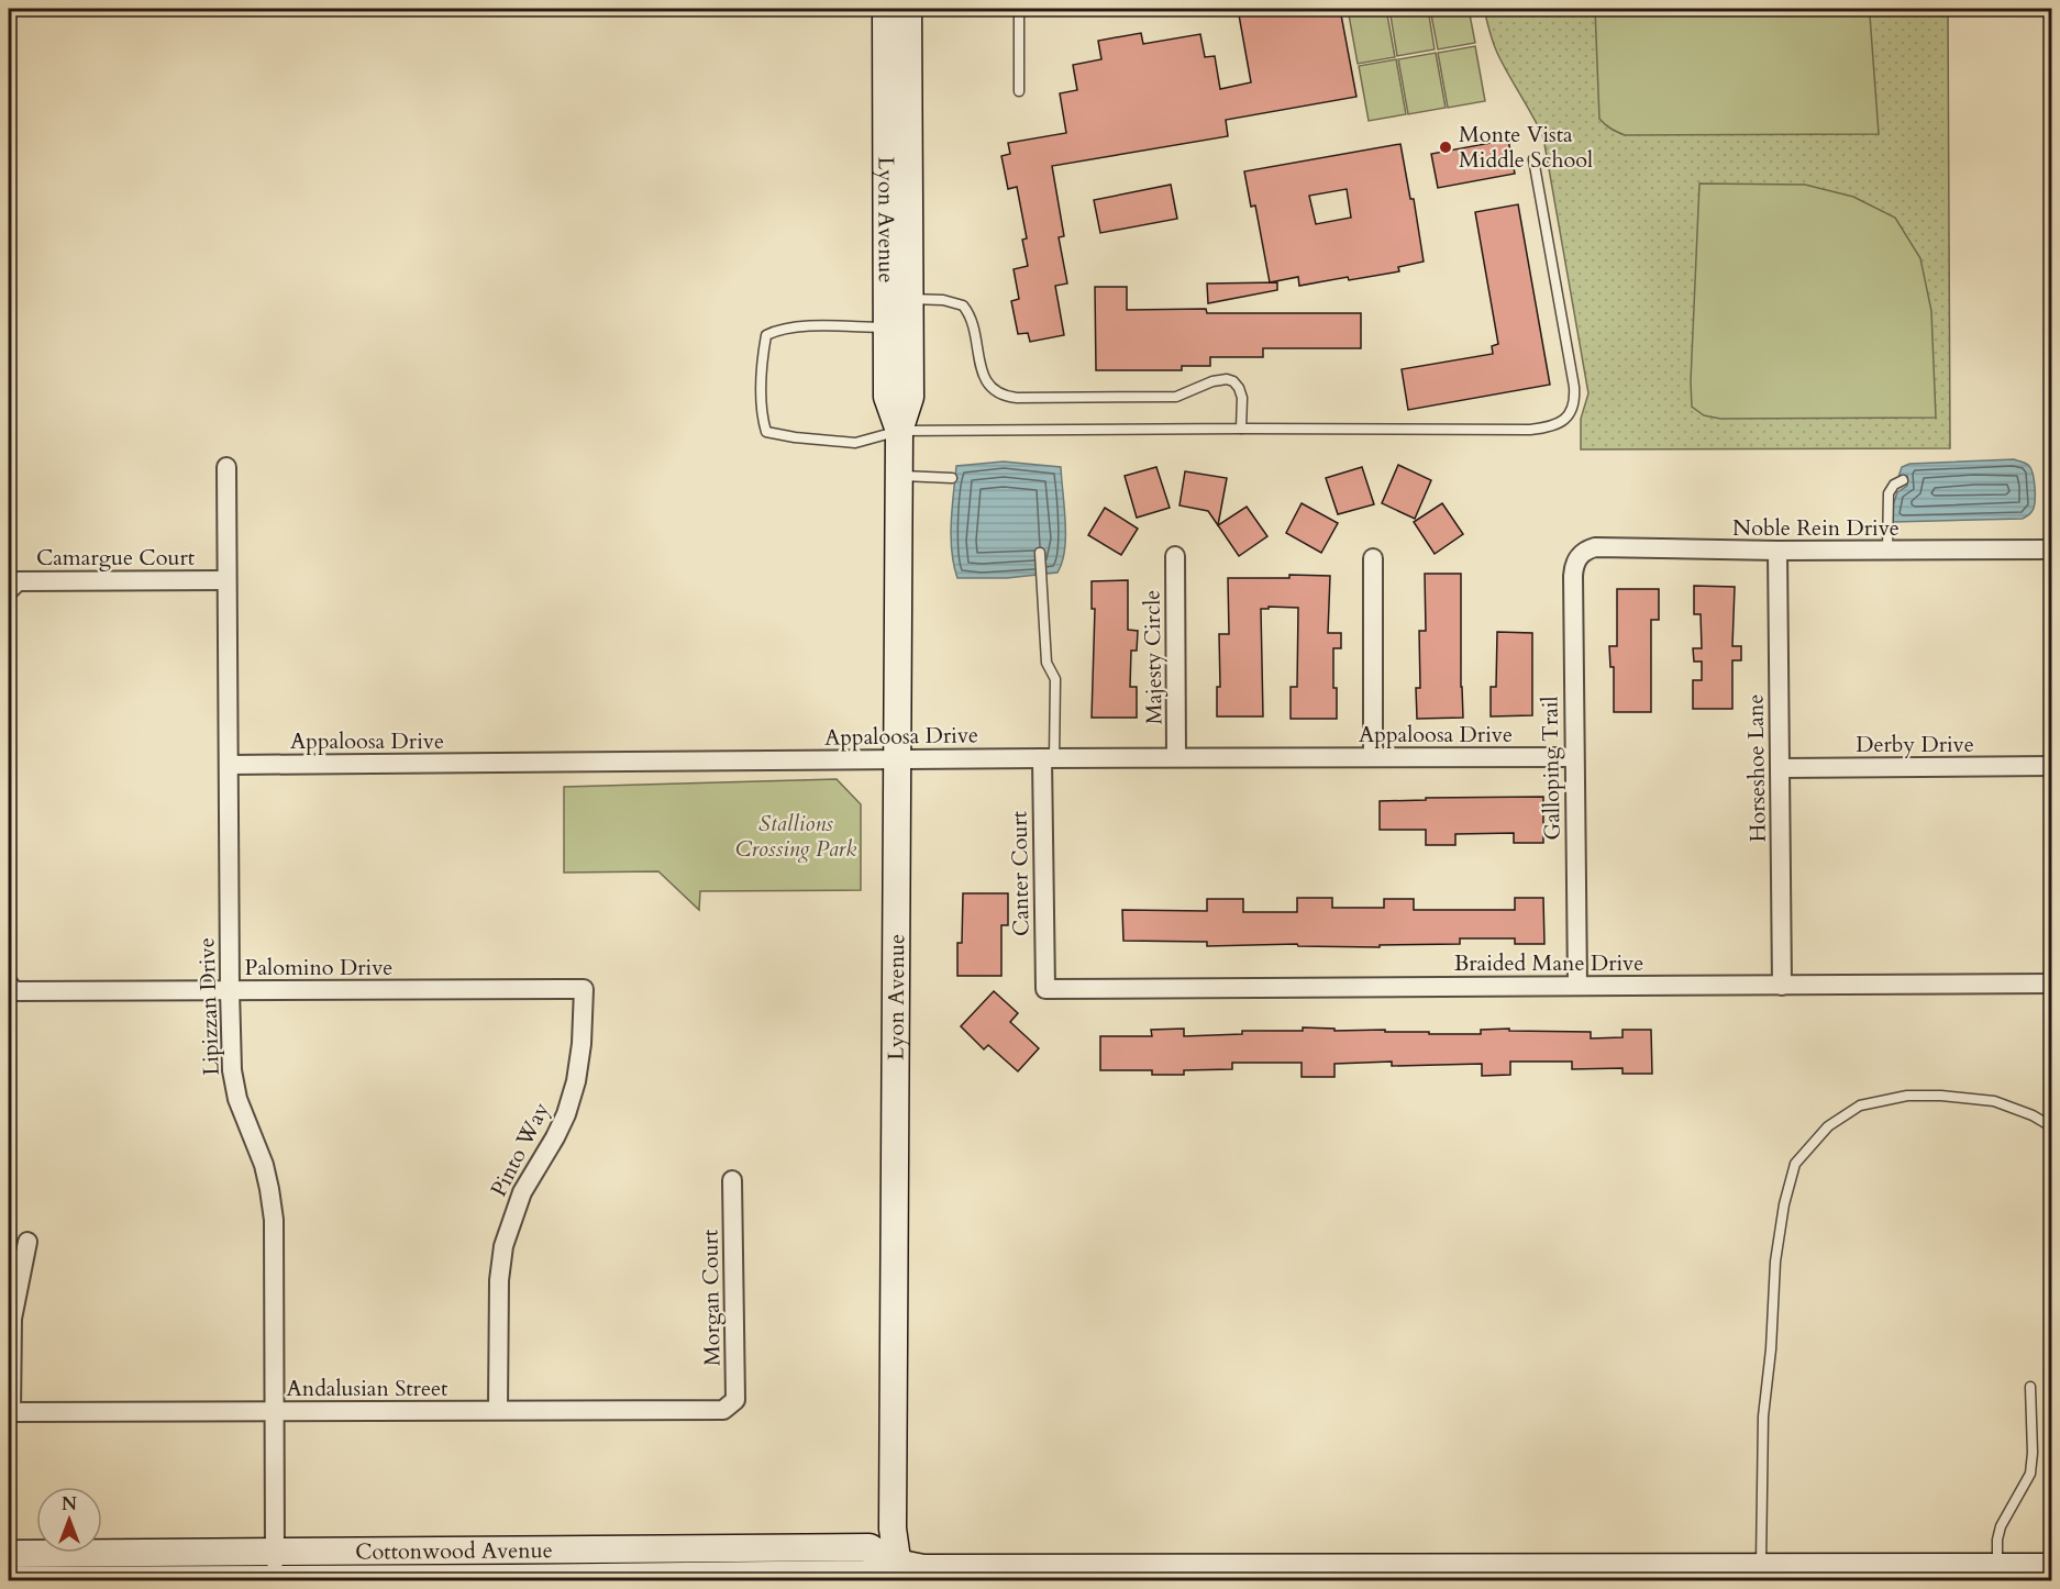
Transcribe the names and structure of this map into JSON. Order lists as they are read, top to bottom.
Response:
{
  "streets": {
    "main road": ["Lyon Avenue", "Cottonwood Avenue"],
    "street": [
      "Noble Rein Drive",
      "Camargue Court",
      "Majesty Circle",
      "Appaloosa Drive",
      "Derby Drive",
      "Galloping Trail",
      "Horseshoe Lane",
      "Canter Court",
      "Braided Mane Drive",
      "Palomino Drive",
      "Lipizzan Drive",
      "Pinto Way",
      "Morgan Court",
      "Andalusian Street"
    ]
  },
  "crossings": [
    ["Lyon Avenue", "Appaloosa Drive"],
    ["Lyon Avenue", "Cottonwood Avenue"],
    ["Noble Rein Drive", "Galloping Trail"],
    ["Noble Rein Drive", "Horseshoe Lane"],
    ["Camargue Court", "Lipizzan Drive"],
    ["Majesty Circle", "Appaloosa Drive"],
    ["Appaloosa Drive", "Galloping Trail"],
    ["Appaloosa Drive", "Canter Court"],
    ["Appaloosa Drive", "Lipizzan Drive"],
    ["Derby Drive", "Horseshoe Lane"],
    ["Galloping Trail", "Braided Mane Drive"],
    ["Horseshoe Lane", "Braided Mane Drive"],
    ["Canter Court", "Braided Mane Drive"],
    ["Palomino Drive", "Lipizzan Drive"],
    ["Palomino Drive", "Pinto Way"],
    ["Lipizzan Drive", "Andalusian Street"],
    ["Lipizzan Drive", "Cottonwood Avenue"],
    ["Pinto Way", "Andalusian Street"],
    ["Morgan Court", "Andalusian Street"]
  ],
  "parks": ["Stallions Crossing Park"],
  "places": ["Monte Vista Middle School"],
  "north": "top"
}
